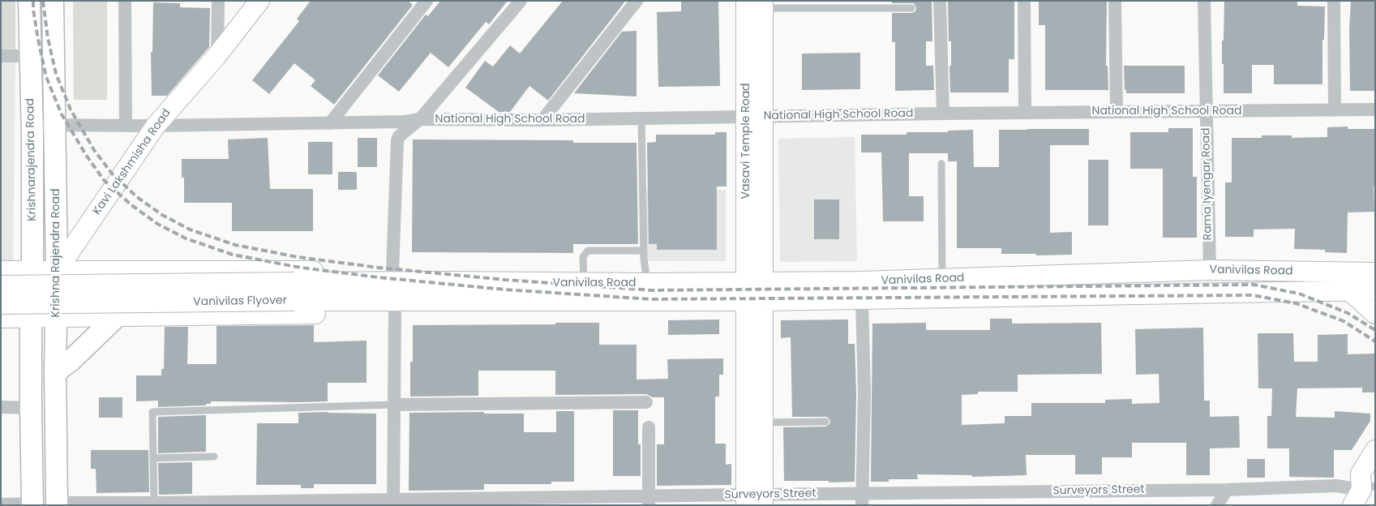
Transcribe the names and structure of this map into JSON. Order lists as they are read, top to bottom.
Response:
{
  "streets": {
    "main road": [
      "Vasavi Temple Road",
      "Krishnarajendra Road",
      "Kavi Lakshmisha Road",
      "Krishna Rajendra Road",
      "Vanivilas Road",
      "Vanivilas Flyover"
    ],
    "street": ["National High School Road", "Rama Iyengar Road", "Surveyors Street"]
  },
  "crossings": [
    ["National High School Road", "Vasavi Temple Road"],
    ["National High School Road", "Krishnarajendra Road"],
    ["National High School Road", "Kavi Lakshmisha Road"],
    ["National High School Road", "Rama Iyengar Road"],
    ["National High School Road", "Krishna Rajendra Road"],
    ["Vasavi Temple Road", "Vanivilas Road"],
    ["Kavi Lakshmisha Road", "Krishna Rajendra Road"],
    ["Rama Iyengar Road", "Vanivilas Road"],
    ["Krishna Rajendra Road", "Surveyors Street"],
    ["Vanivilas Road", "Vanivilas Flyover"]
  ]
}
